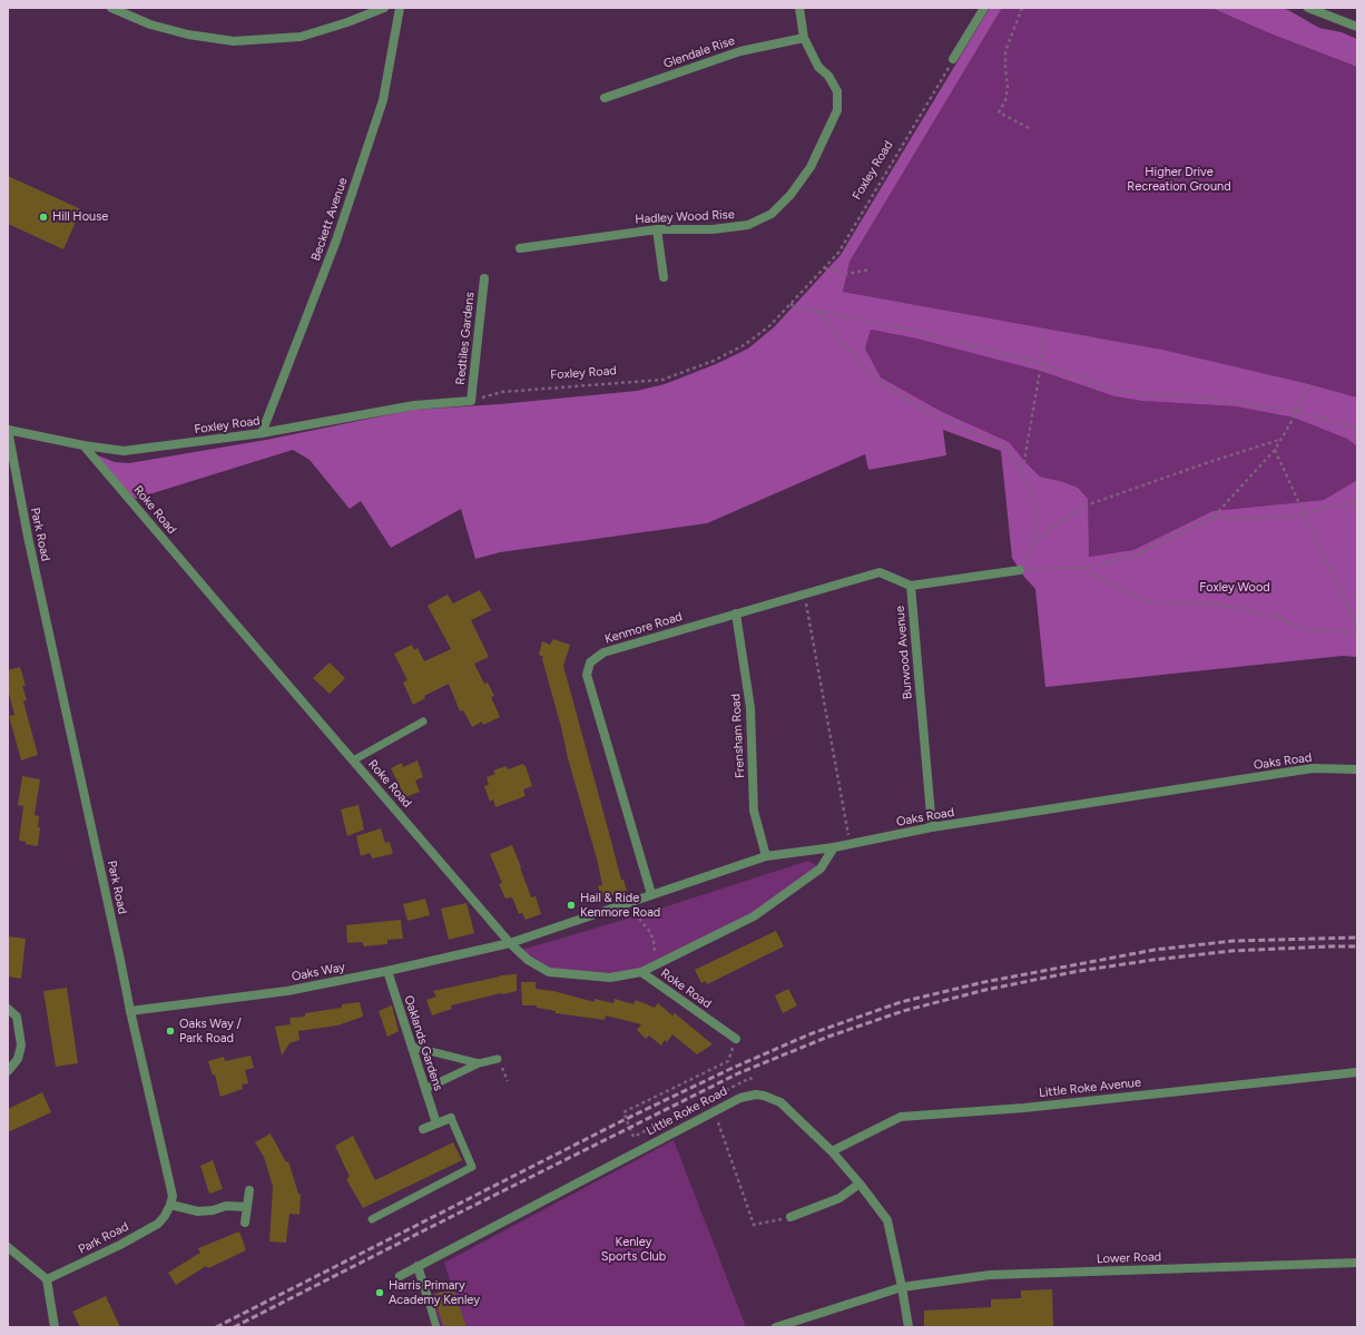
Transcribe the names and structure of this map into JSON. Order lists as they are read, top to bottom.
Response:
{
  "streets": {
    "street": [
      "Glendale Rise",
      "Foxley Road",
      "Hadley Wood Rise",
      "Beckett Avenue",
      "Redtiles Gardens",
      "Roke Road",
      "Park Road",
      "Kenmore Road",
      "Burwood Avenue",
      "Frensham Road",
      "Oaks Road",
      "Oaks Way",
      "Oaklands Gardens",
      "Little Roke Avenue",
      "Little Roke Road",
      "Lower Road"
    ]
  },
  "crossings": [
    ["Glendale Rise", "Hadley Wood Rise"],
    ["Foxley Road", "Beckett Avenue"],
    ["Foxley Road", "Redtiles Gardens"],
    ["Foxley Road", "Roke Road"],
    ["Foxley Road", "Park Road"],
    ["Roke Road", "Oaks Road"],
    ["Roke Road", "Oaks Way"],
    ["Park Road", "Oaks Way"],
    ["Kenmore Road", "Burwood Avenue"],
    ["Kenmore Road", "Frensham Road"],
    ["Kenmore Road", "Oaks Road"],
    ["Burwood Avenue", "Oaks Road"],
    ["Frensham Road", "Oaks Road"],
    ["Oaks Road", "Oaks Way"],
    ["Oaks Way", "Oaklands Gardens"],
    ["Little Roke Avenue", "Little Roke Road"],
    ["Little Roke Road", "Lower Road"]
  ],
  "parks": ["Higher Drive Recreation Ground", "Foxley Wood", "Kenley Sports Club"],
  "places": [
    "Hill House",
    "Hail & Ride Kenmore Road",
    "Oaks Way / Park Road",
    "Harris Primary Academy Kenley"
  ]
}
